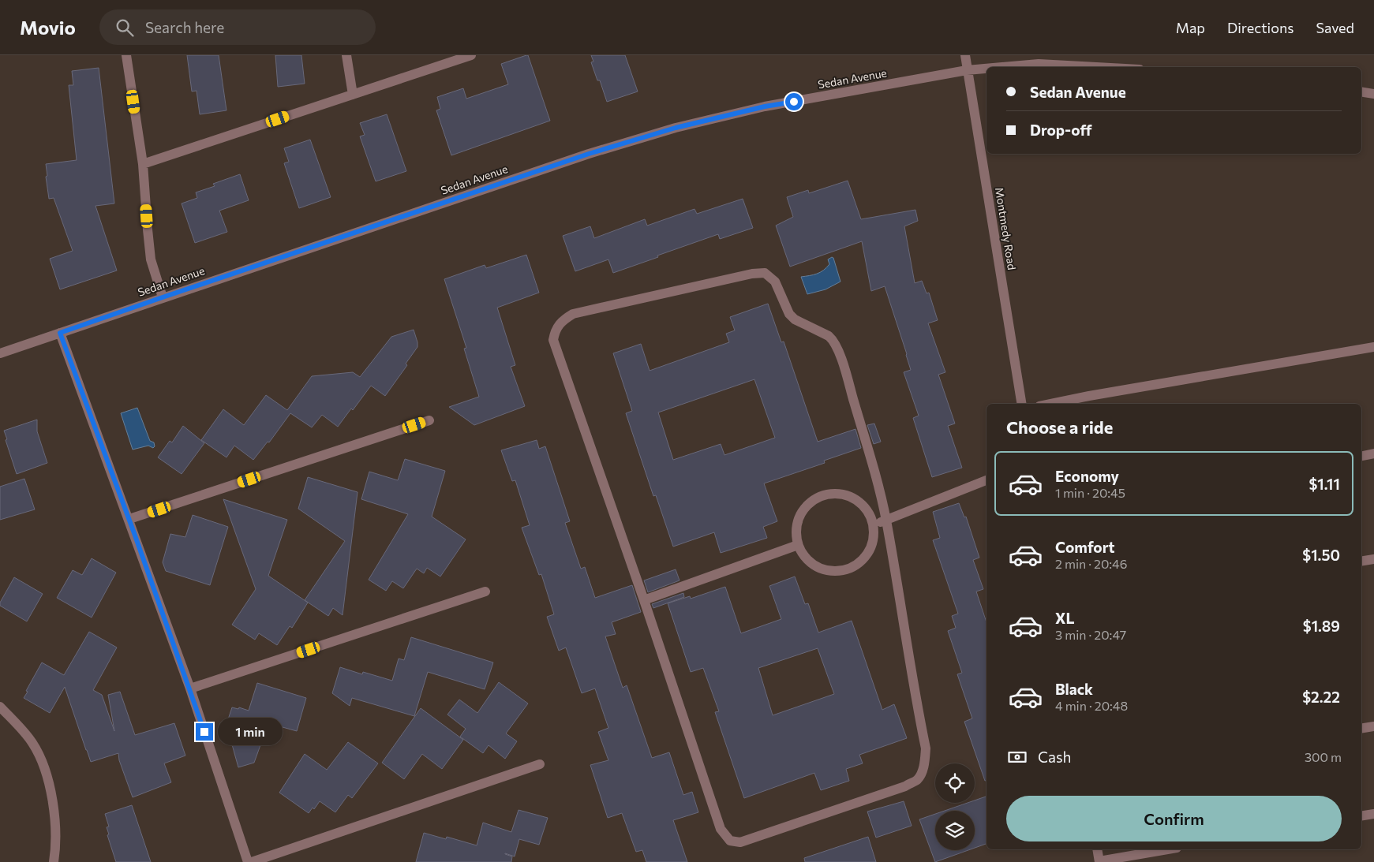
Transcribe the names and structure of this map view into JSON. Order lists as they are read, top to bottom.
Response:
{
  "streets": {
    "street": ["Sedan Avenue", "Montmedy Road"]
  },
  "crossings": [
    ["Sedan Avenue", "Montmedy Road"]
  ],
  "page": {
    "header": "Movio",
    "search": "Search here",
    "nav": ["Map", "Directions", "Saved"],
    "banner": ["Sedan Avenue", "Drop-off"],
    "heading": "Choose a ride",
    "list": [
      {
        "name": "Economy",
        "note": "1 min · 20:45",
        "value": "$1.11"
      },
      {
        "name": "Comfort",
        "note": "2 min · 20:46",
        "value": "$1.50"
      },
      {
        "name": "XL",
        "note": "3 min · 20:47",
        "value": "$1.89"
      },
      {
        "name": "Black",
        "note": "4 min · 20:48",
        "value": "$2.22"
      }
    ],
    "bubble": "1 min",
    "pay": ["Cash", "300 m"],
    "buttons": "Confirm"
  }
}
